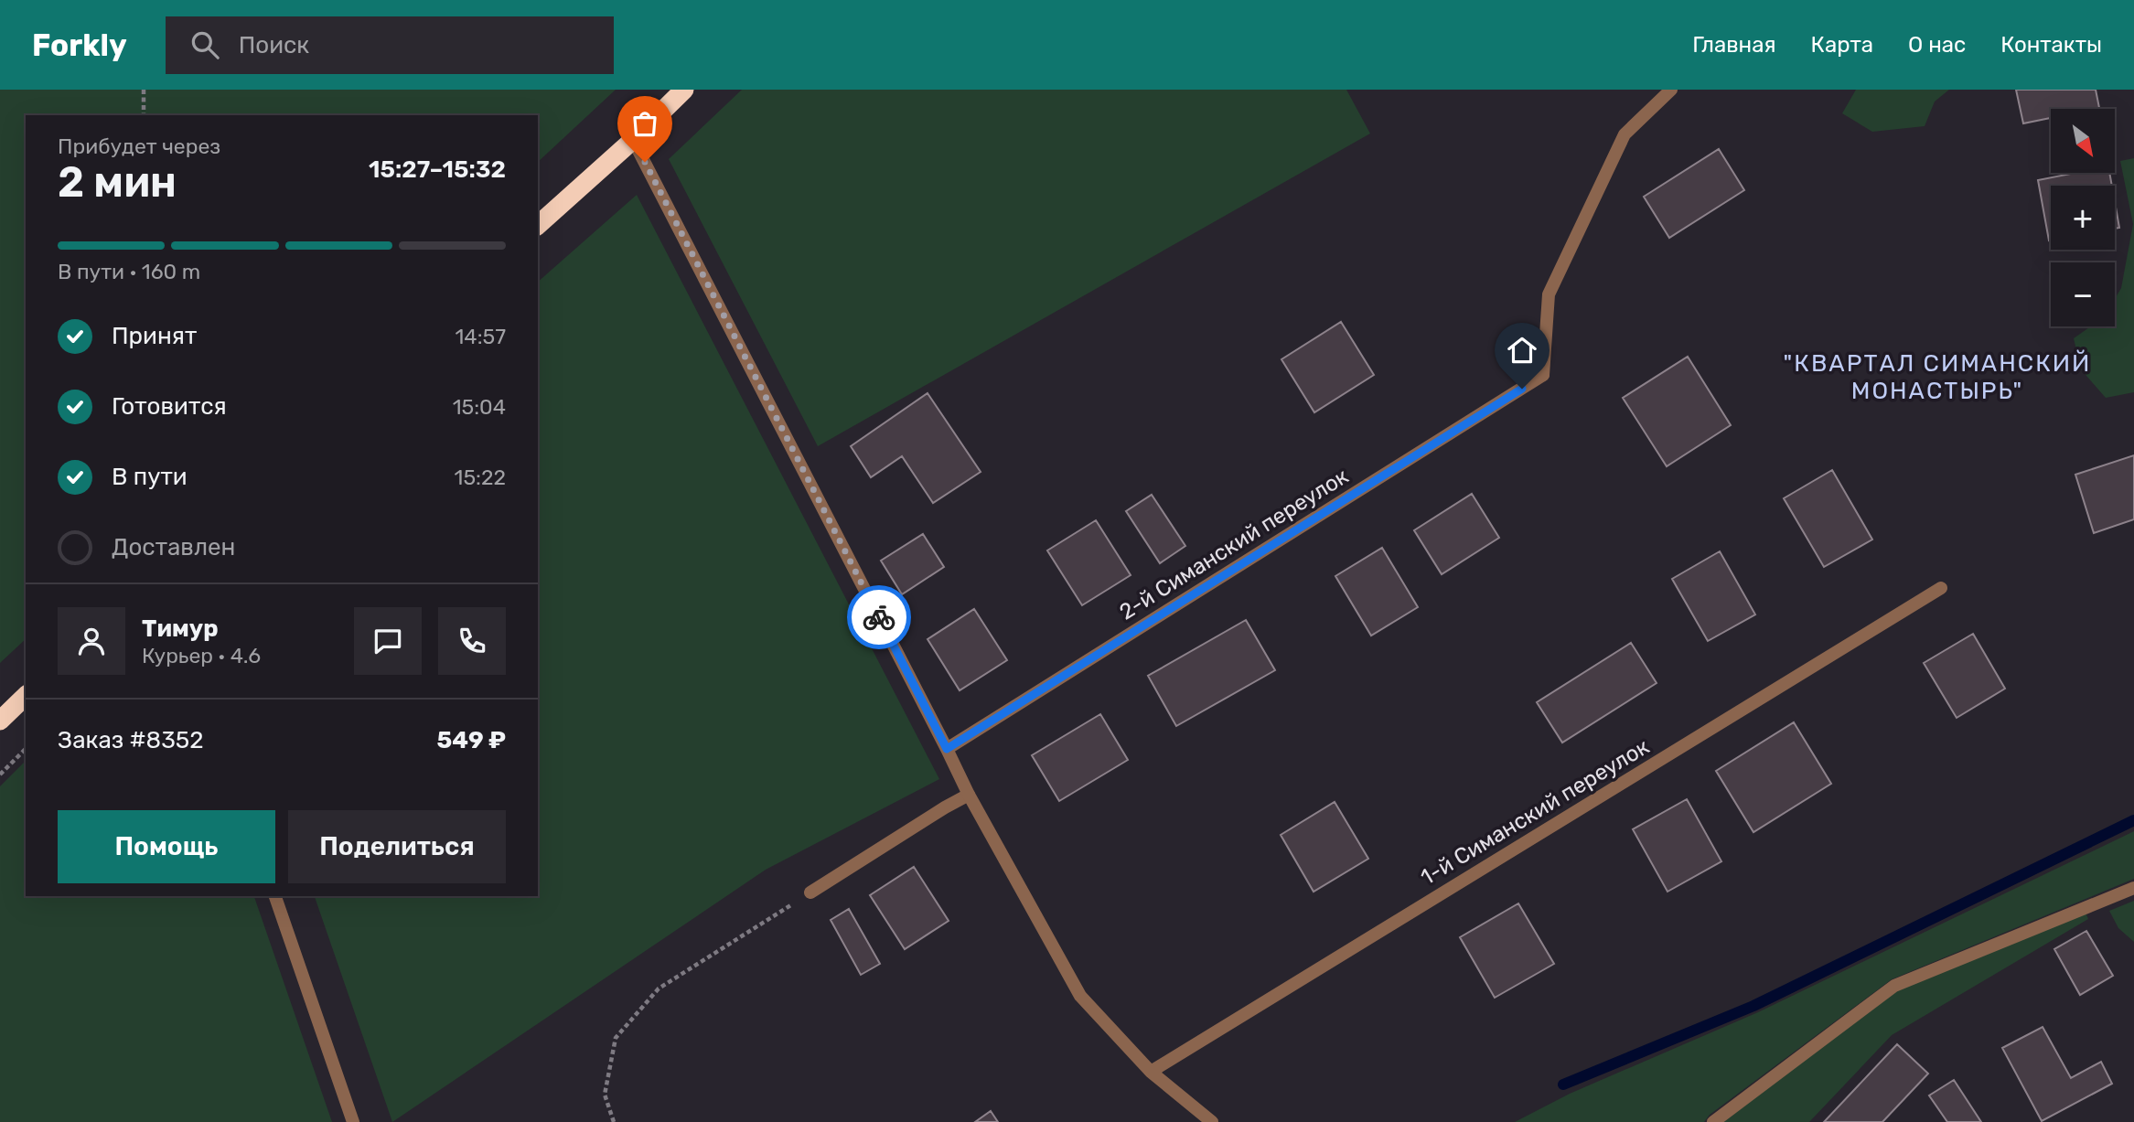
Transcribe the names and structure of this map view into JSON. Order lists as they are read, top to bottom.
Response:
{
  "streets": {
    "street": ["2-й Симанский переулок", "1-й Симанский переулок"]
  },
  "districts": ["\"КВАРТАЛ СИМАНСКИЙ МОНАСТЫРЬ\""],
  "north": "bottom right",
  "page": {
    "header": "Forkly",
    "search": "Поиск",
    "nav": [
      "Главная",
      "Карта",
      "О нас",
      "Контакты"
    ],
    "map_buttons": ["+", "−"],
    "heading": ["2 мин", "Прибудет через", "15:27–15:32"],
    "panel": [
      "Тимур",
      "Курьер · 4.6",
      "Заказ #8352",
      "549 ₽"
    ],
    "bar": "В пути · 160 m",
    "list": [
      ["Принят", "14:57"],
      ["Готовится", "15:04"],
      ["В пути", "15:22"],
      "Доставлен"
    ],
    "buttons": ["Помощь", "Поделиться"]
  }
}
